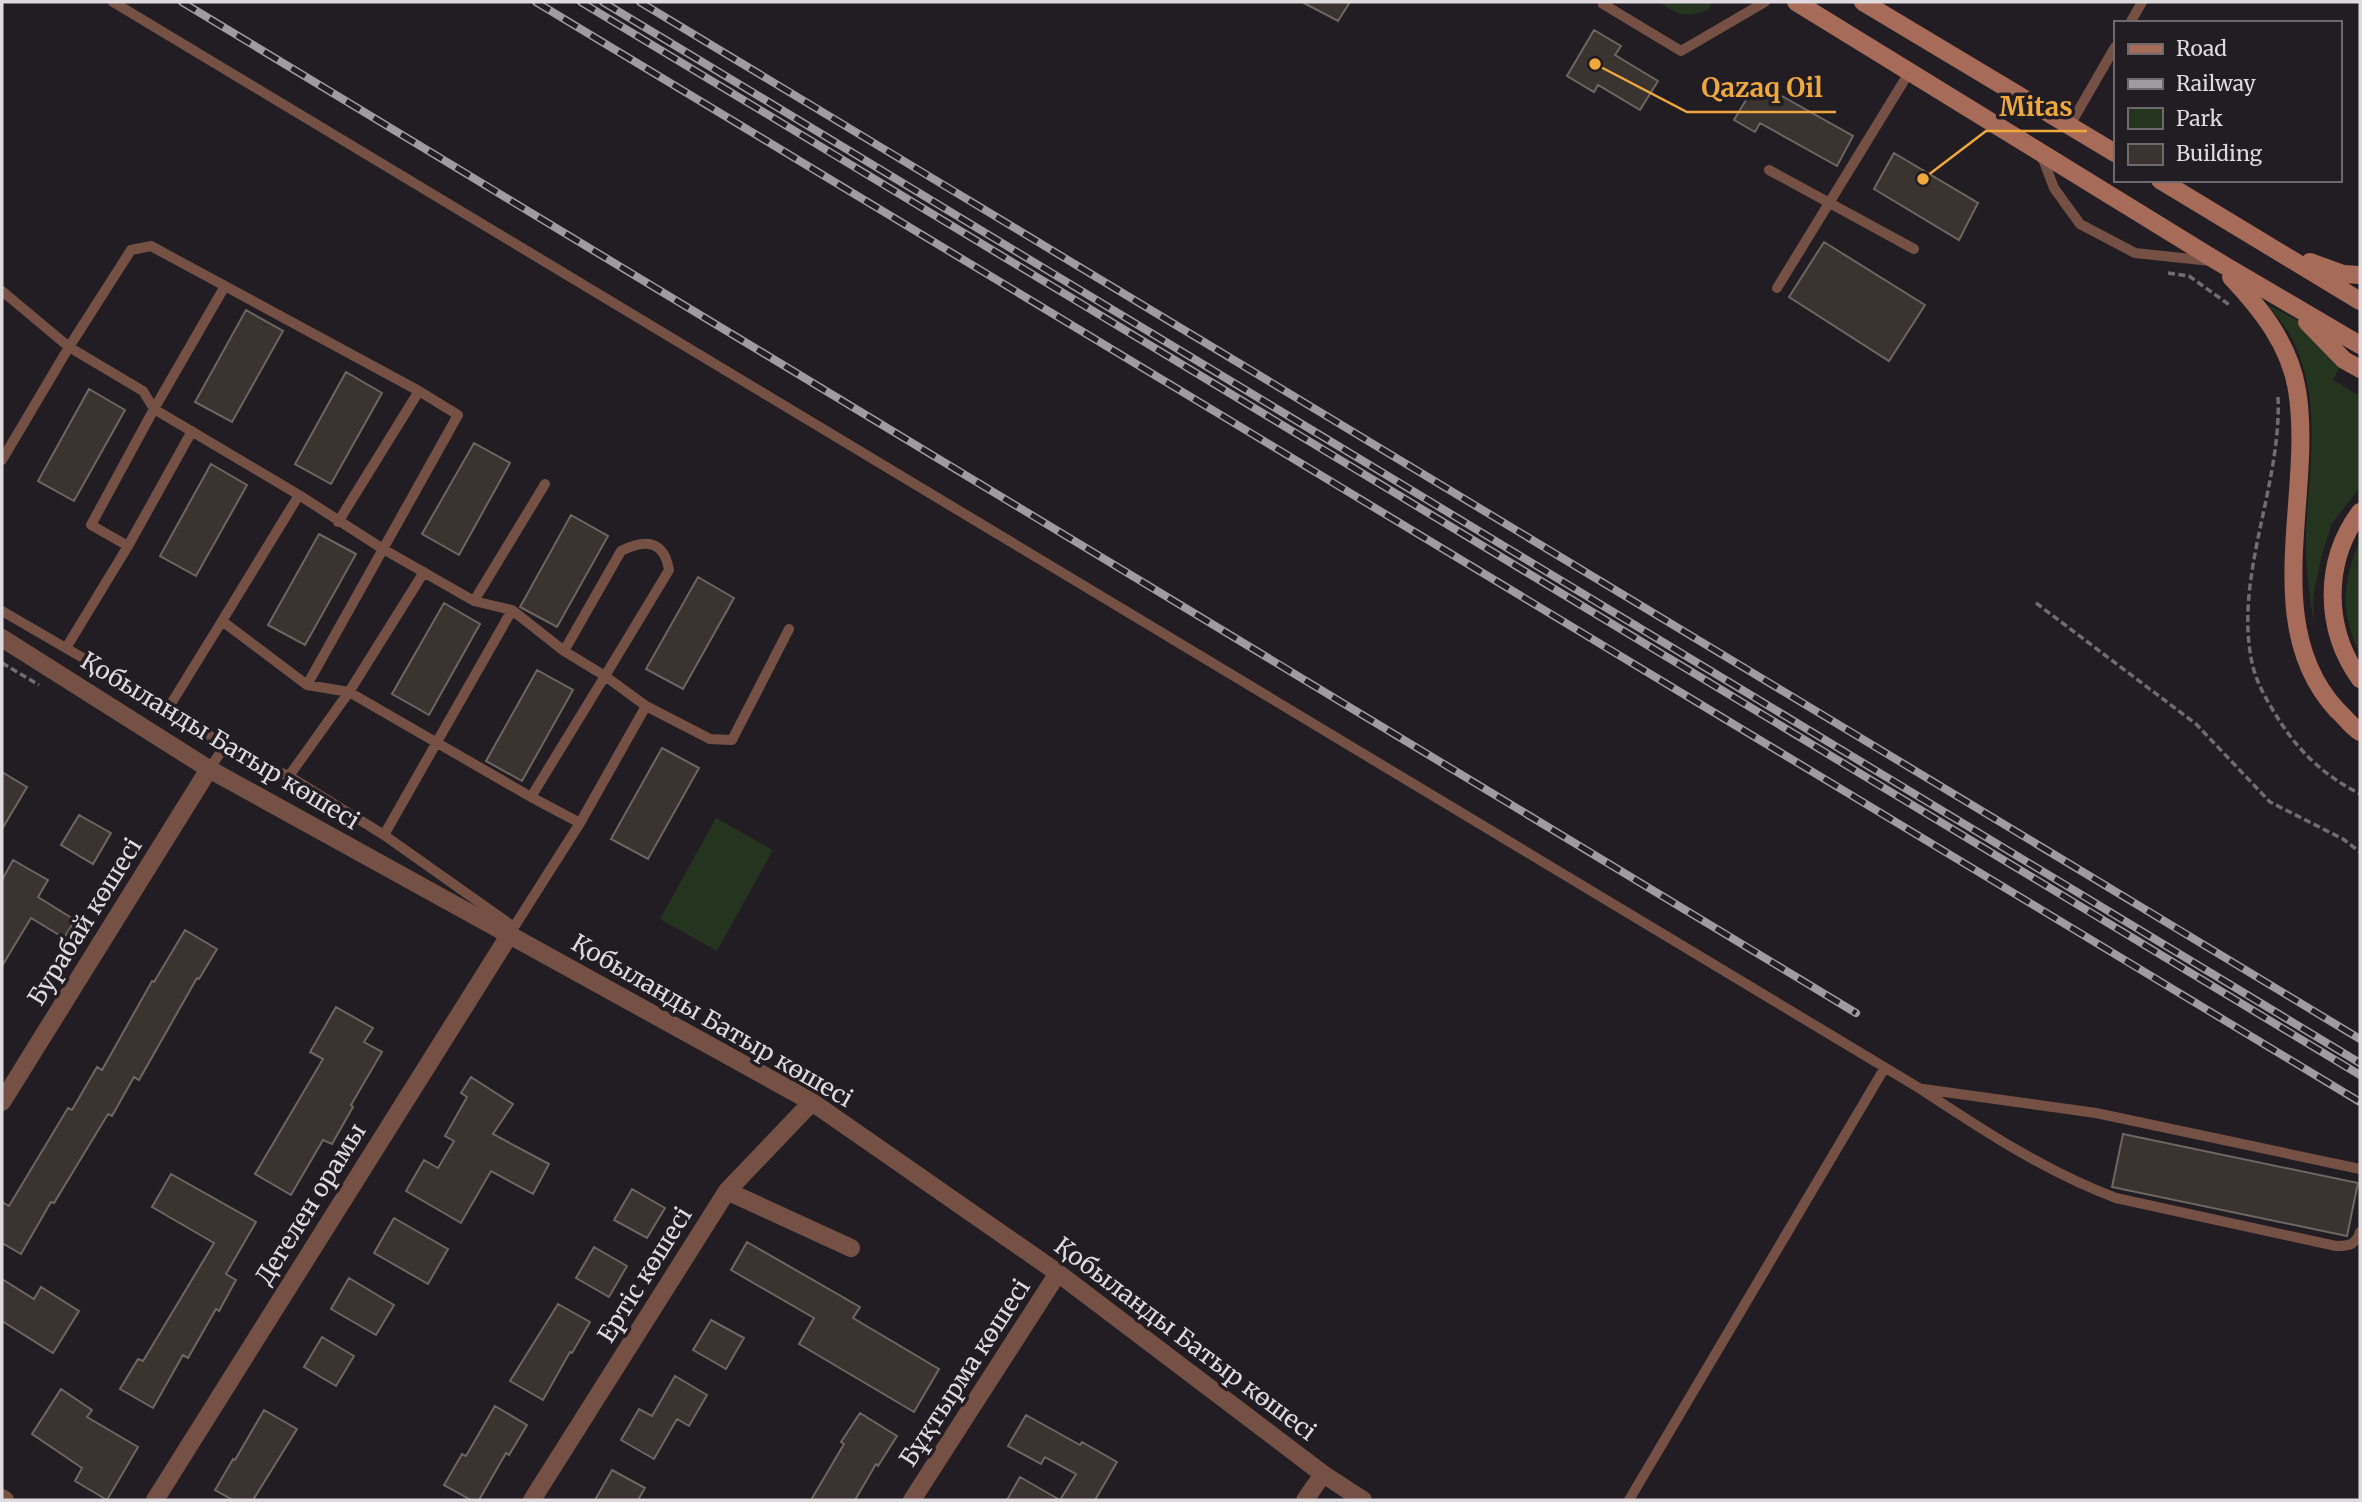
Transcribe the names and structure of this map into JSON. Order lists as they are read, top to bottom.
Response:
{
  "streets": {
    "street": [
      "Қобыланды Батыр көшесі",
      "Бурабай көшесі",
      "Дегелен орамы",
      "Ертіс көшесі",
      "Бұқтырма көшесі"
    ]
  },
  "crossings": [
    ["Қобыланды Батыр көшесі", "Бурабай көшесі"],
    ["Қобыланды Батыр көшесі", "Дегелен орамы"],
    ["Қобыланды Батыр көшесі", "Ертіс көшесі"],
    ["Қобыланды Батыр көшесі", "Бұқтырма көшесі"]
  ],
  "places": ["Qazaq Oil", "Mitas"],
  "legend": [
    "Road",
    "Railway",
    "Park",
    "Building"
  ]
}
